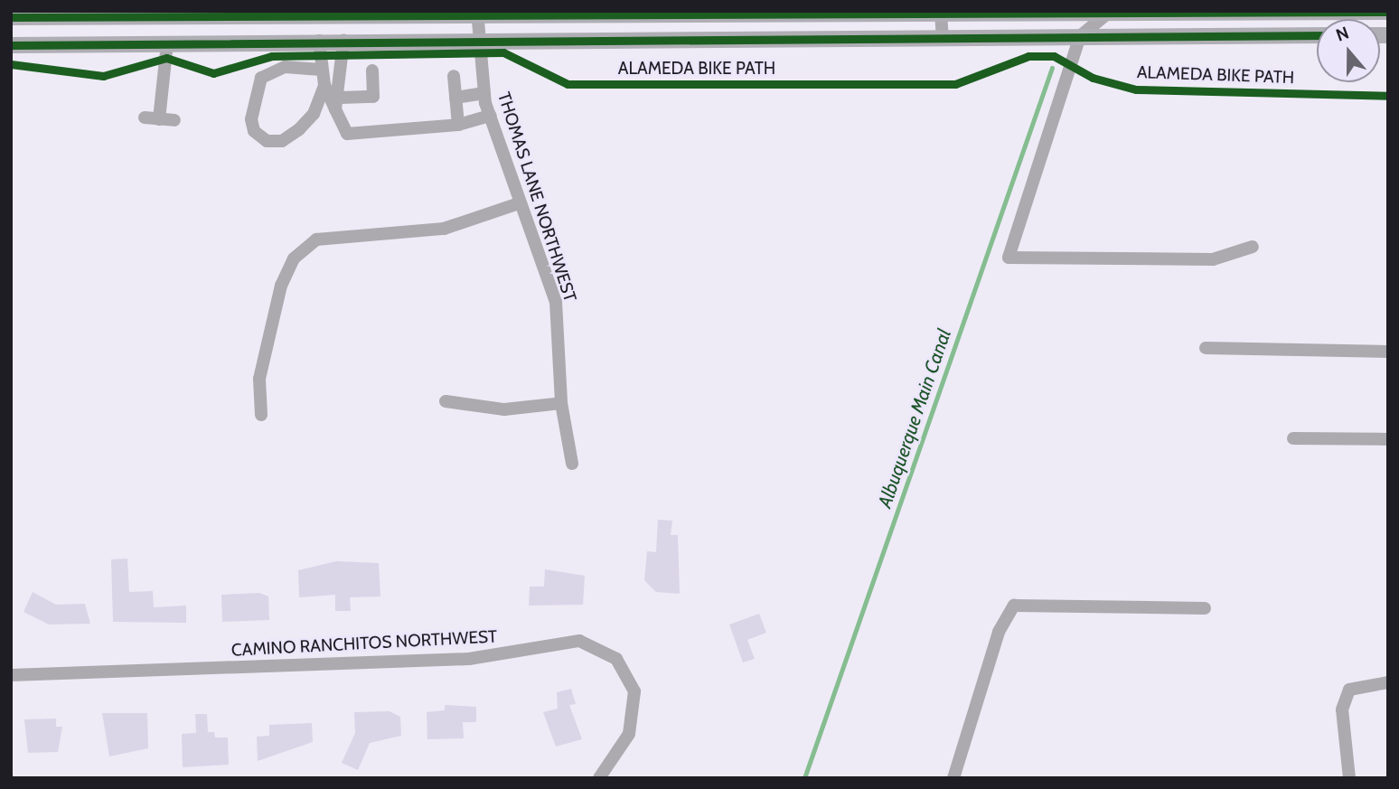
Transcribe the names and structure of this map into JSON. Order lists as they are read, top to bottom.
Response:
{
  "streets": {
    "street": ["THOMAS LANE NORTHWEST", "CAMINO RANCHITOS NORTHWEST"],
    "cycle path": ["ALAMEDA BIKE PATH"]
  },
  "water": ["Albuquerque Main Canal"],
  "north": "top"
}
